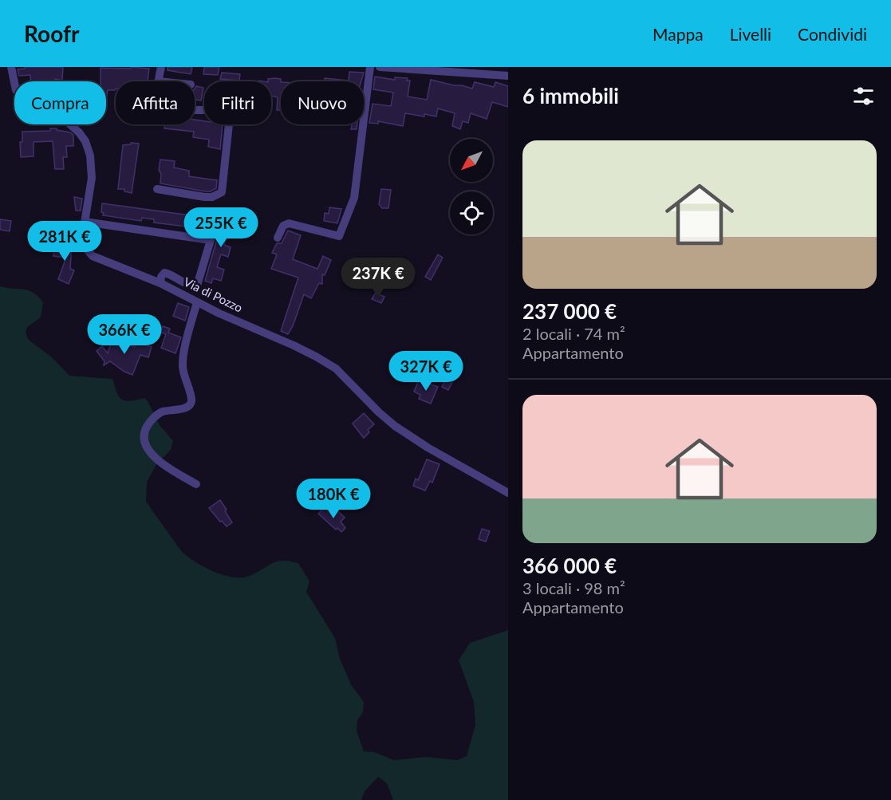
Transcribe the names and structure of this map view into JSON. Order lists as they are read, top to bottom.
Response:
{
  "streets": {
    "street": ["Via di Pozzo"]
  },
  "north": "bottom left",
  "page": {
    "header": "Roofr",
    "nav": ["Mappa", "Livelli", "Condividi"],
    "heading": "6 immobili",
    "chip": [
      "Compra",
      "Affitta",
      "Filtri",
      "Nuovo"
    ],
    "list": [
      {
        "name": "237 000 €",
        "note": "2 locali · 74 m² · Appartamento"
      },
      {
        "name": "366 000 €",
        "note": "3 locali · 98 m² · Appartamento"
      }
    ],
    "price": [
      "255K €",
      "281K €",
      "237K €",
      "366K €",
      "327K €",
      "180K €"
    ]
  }
}
